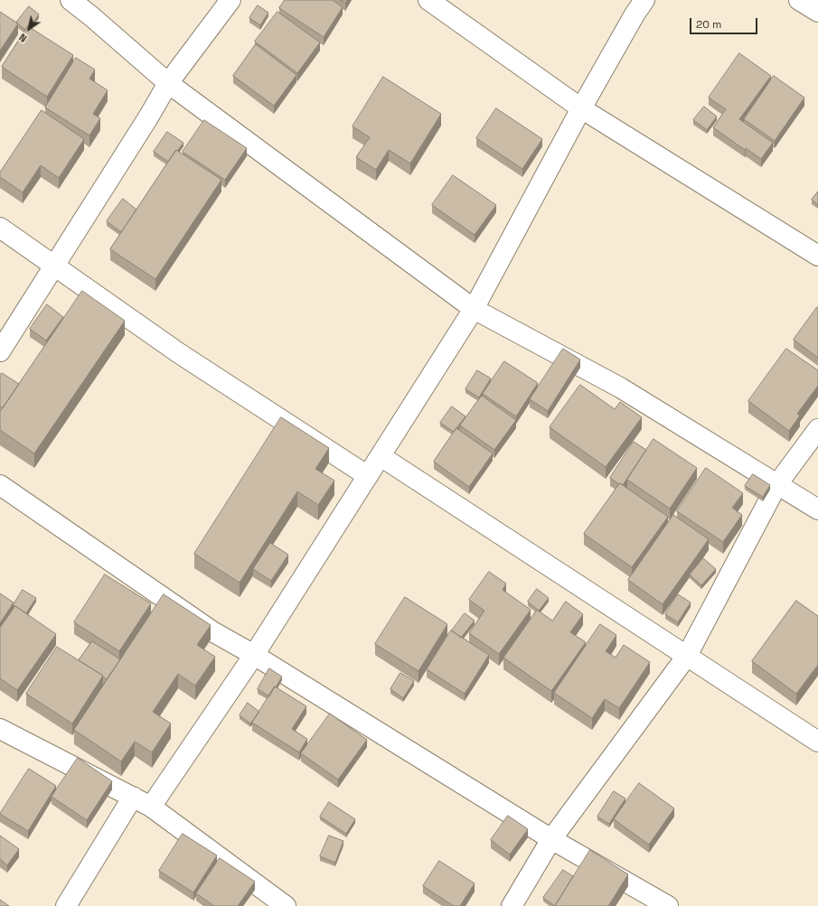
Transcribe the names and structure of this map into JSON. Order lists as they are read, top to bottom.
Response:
{
  "scale_bar": "20 m",
  "north": "bottom left"
}
